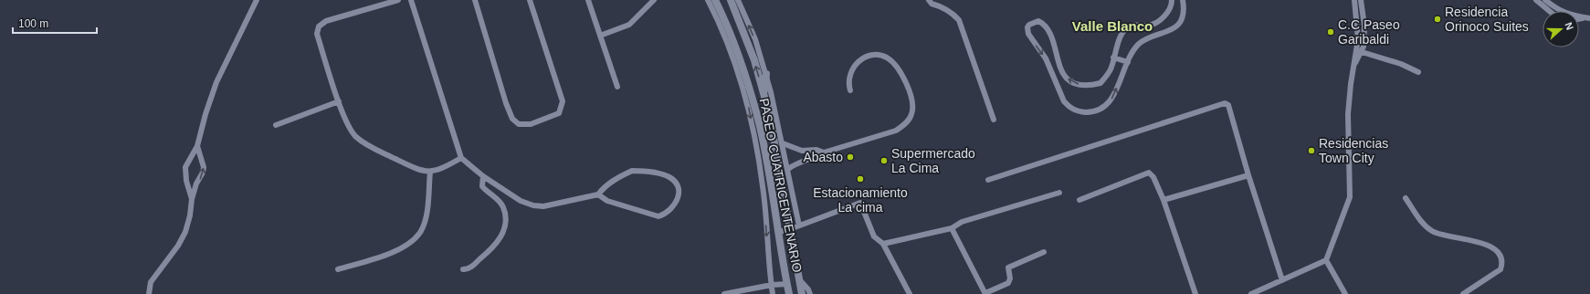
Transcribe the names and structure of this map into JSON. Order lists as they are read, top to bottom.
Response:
{
  "streets": {
    "street": ["PASEO CUATRICENTENARIO"]
  },
  "districts": ["Valle Blanco"],
  "places": [
    "Residencia Orinoco Suites",
    "C.C Paseo Garibaldi",
    "Residencias Town City",
    "Abasto",
    "Supermercado La Cima",
    "Estacionamiento La cima"
  ],
  "scale_bar": "100 m",
  "north": "right"
}
